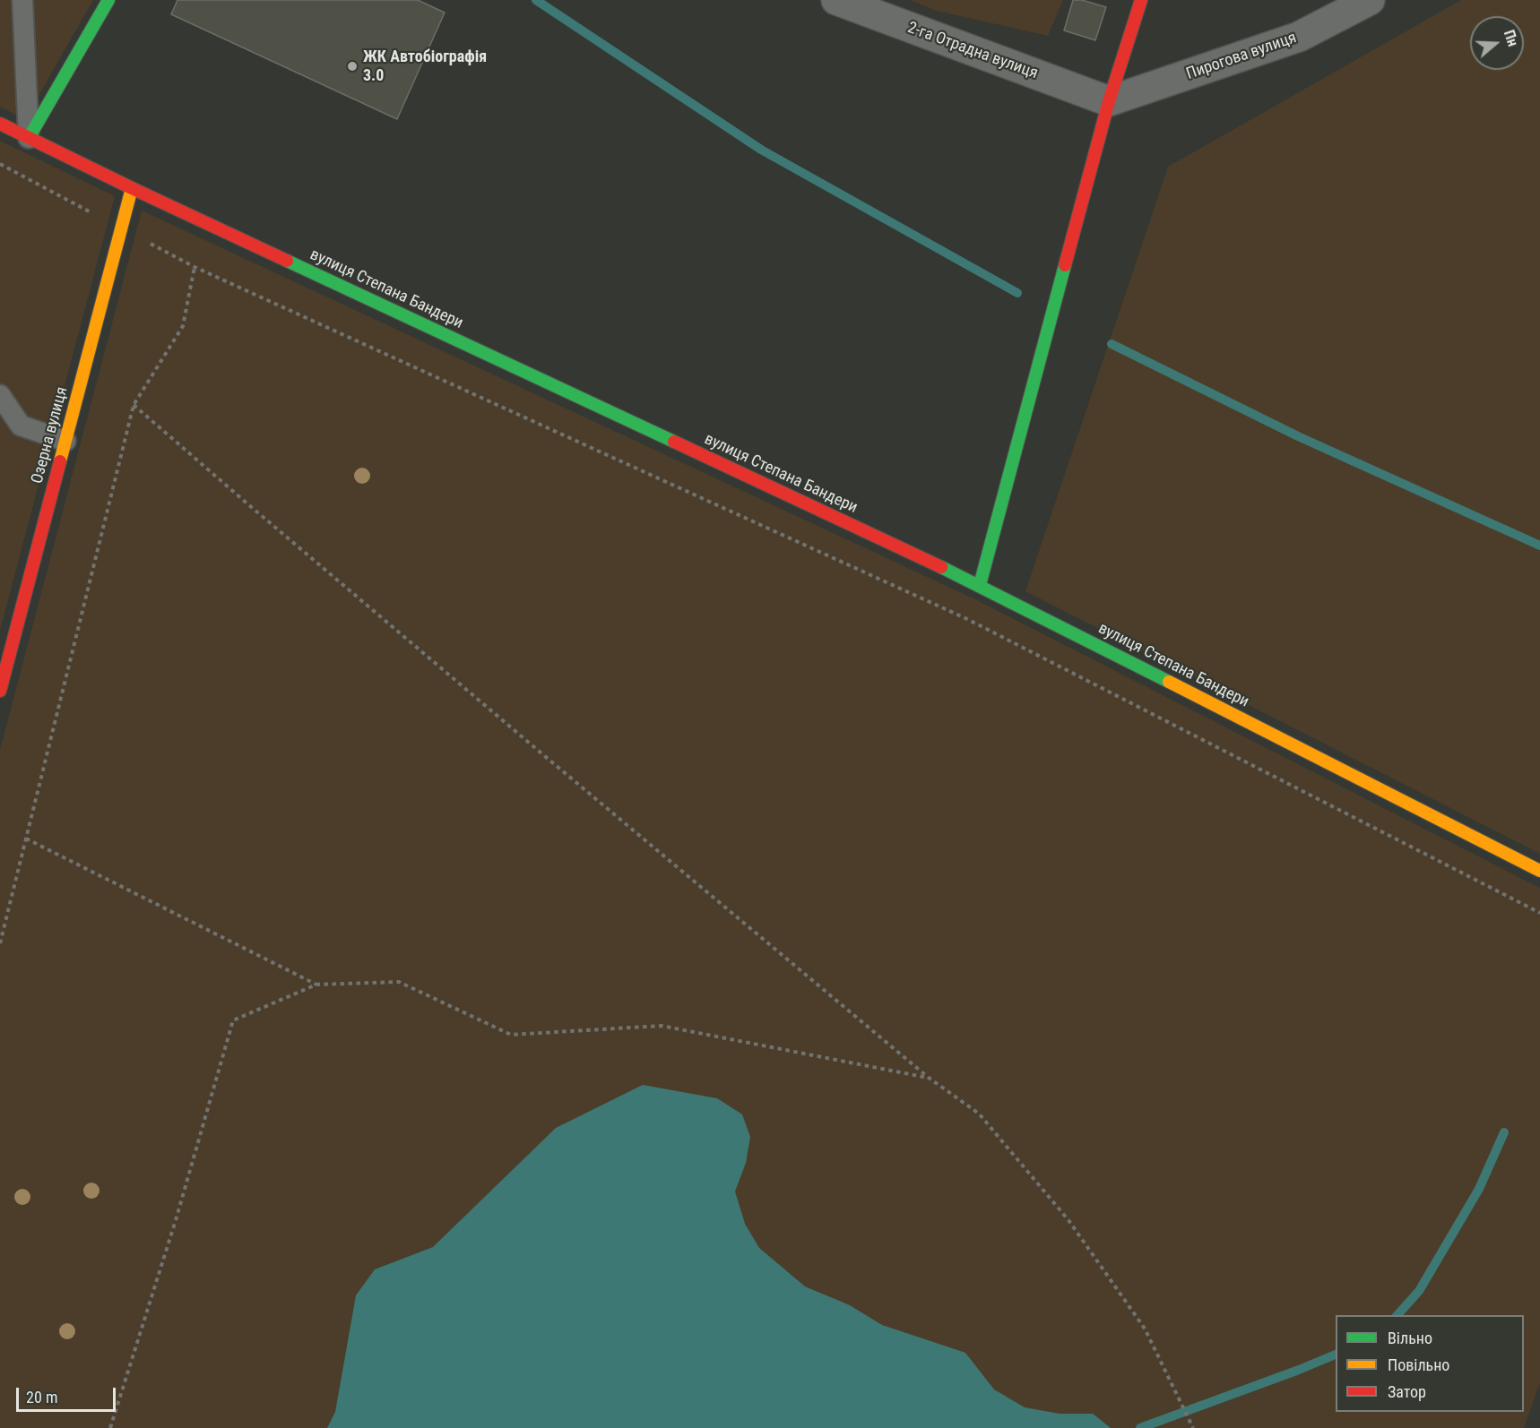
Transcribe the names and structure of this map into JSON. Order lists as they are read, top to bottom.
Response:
{
  "streets": {
    "main road": ["вулиця Степана Бандери", "Озерна вулиця"],
    "street": ["2-га Отрадна вулиця", "Пирогова вулиця"]
  },
  "crossings": [
    ["2-га Отрадна вулиця", "Пирогова вулиця"],
    ["вулиця Степана Бандери", "Озерна вулиця"]
  ],
  "places": ["ЖК Автобіографія 3.0"],
  "legend": ["Вільно", "Повільно", "Затор"],
  "scale_bar": "20 m",
  "north": "right"
}
